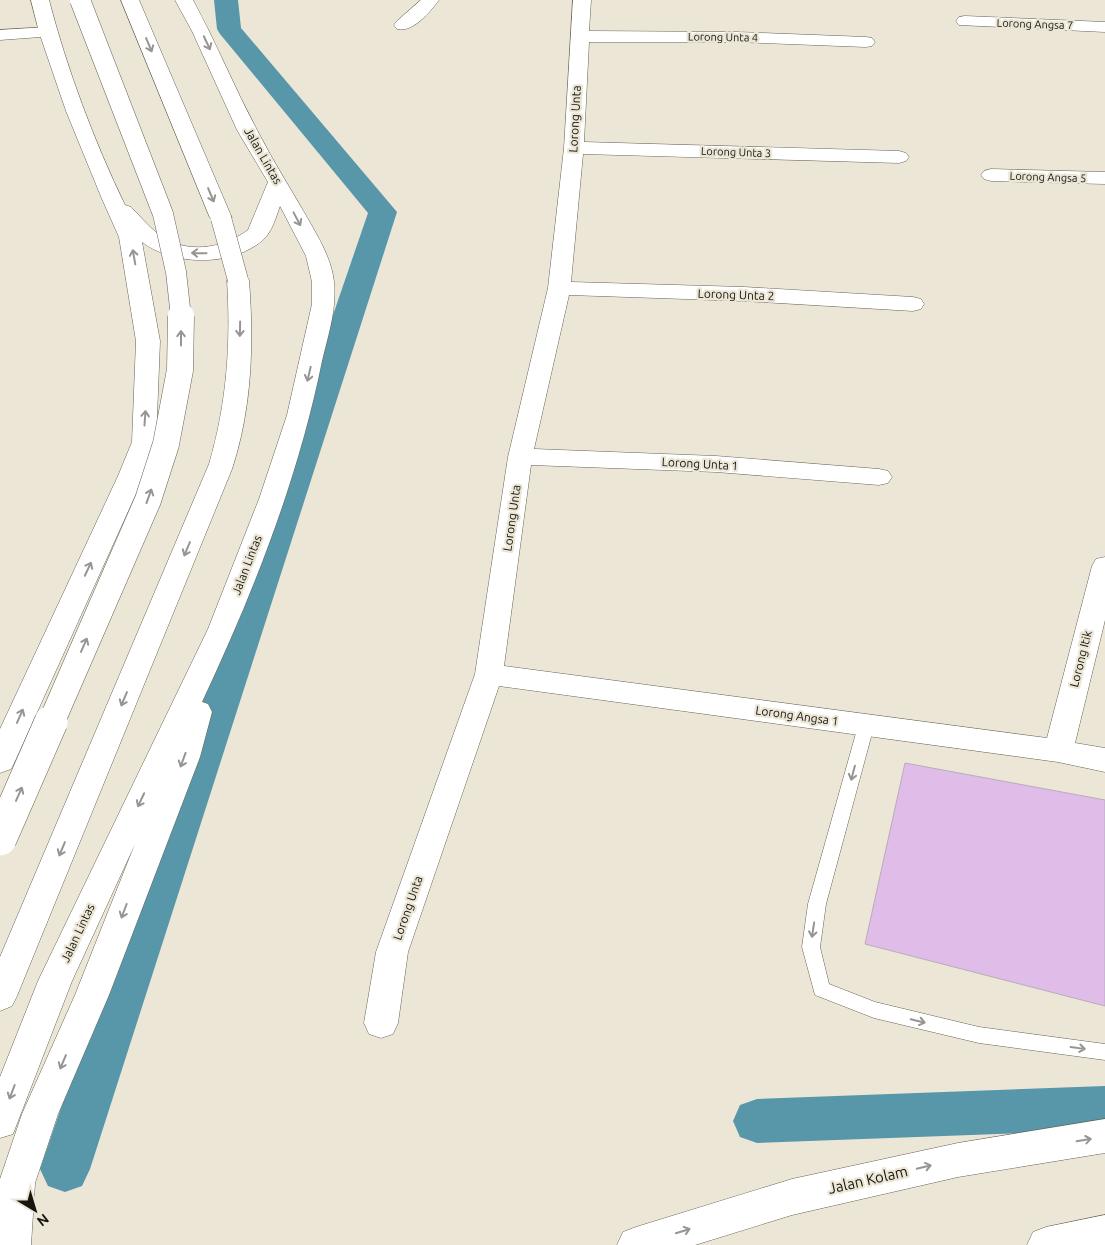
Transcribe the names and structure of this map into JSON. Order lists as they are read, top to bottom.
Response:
{
  "streets": {
    "main road": [
      "Lorong Angsa 7",
      "Lorong Unta 4",
      "Lorong Unta",
      "Lorong Unta 3",
      "Jalan Lintas",
      "Lorong Angsa 5",
      "Lorong Unta 2",
      "Lorong Unta 1",
      "Lorong Itik",
      "Lorong Angsa 1",
      "Jalan Kolam"
    ]
  },
  "crossings": [
    ["Lorong Unta 4", "Lorong Unta"],
    ["Lorong Unta", "Lorong Unta 3"],
    ["Lorong Unta", "Lorong Unta 2"],
    ["Lorong Unta", "Lorong Unta 1"],
    ["Lorong Unta", "Lorong Angsa 1"],
    ["Lorong Itik", "Lorong Angsa 1"]
  ],
  "one_way": ["Jalan Kolam"],
  "north": "bottom right"
}
